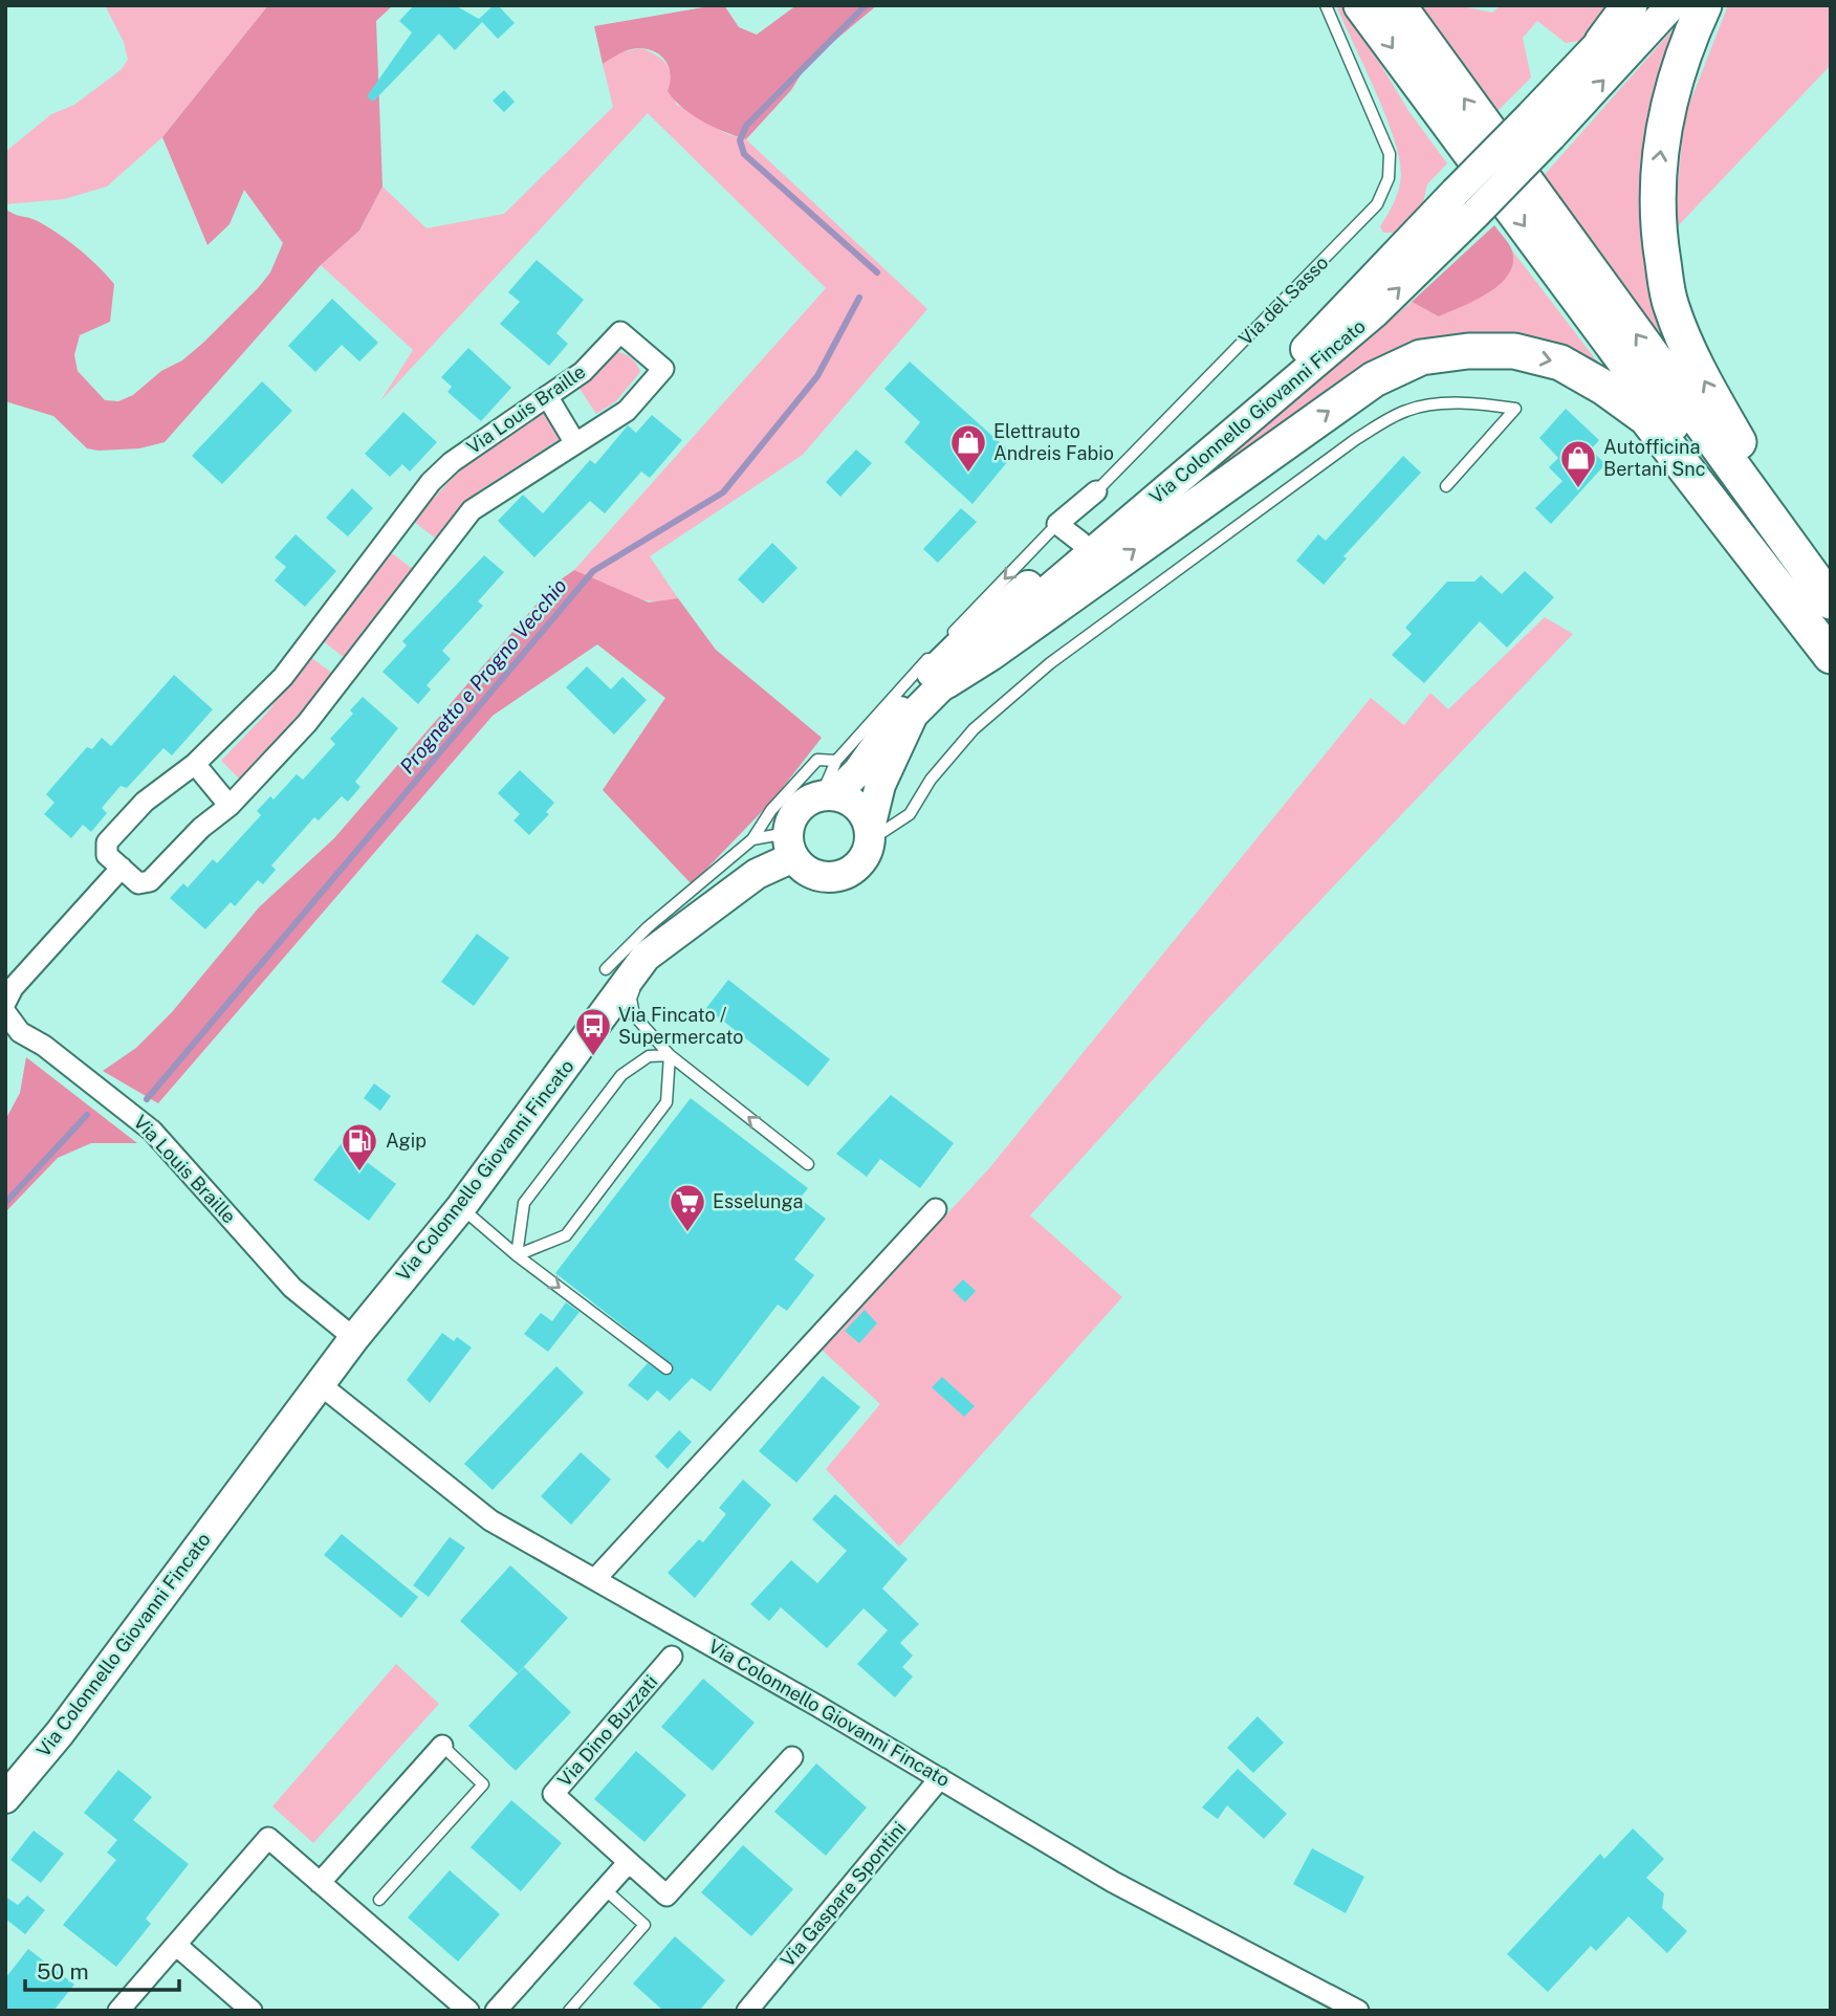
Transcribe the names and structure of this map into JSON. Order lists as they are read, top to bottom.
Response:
{
  "streets": {
    "main road": ["Via Colonnello Giovanni Fincato"],
    "street": [
      "Via del Sasso",
      "Via Louis Braille",
      "Via Dino Buzzati",
      "Via Gaspare Spontini"
    ]
  },
  "crossings": [
    ["Via Louis Braille", "Via Colonnello Giovanni Fincato"],
    ["Via Colonnello Giovanni Fincato", "Via Gaspare Spontini"]
  ],
  "water": ["Prognetto e Progno Vecchio"],
  "places": {
    "shop": ["Elettrauto Andreis Fabio", "Autofficina Bertani Snc"],
    "bus stop": ["Via Fincato / Supermercato"],
    "fuel station": ["Agip"],
    "supermarket": ["Esselunga"]
  },
  "scale_bar": "50 m"
}
